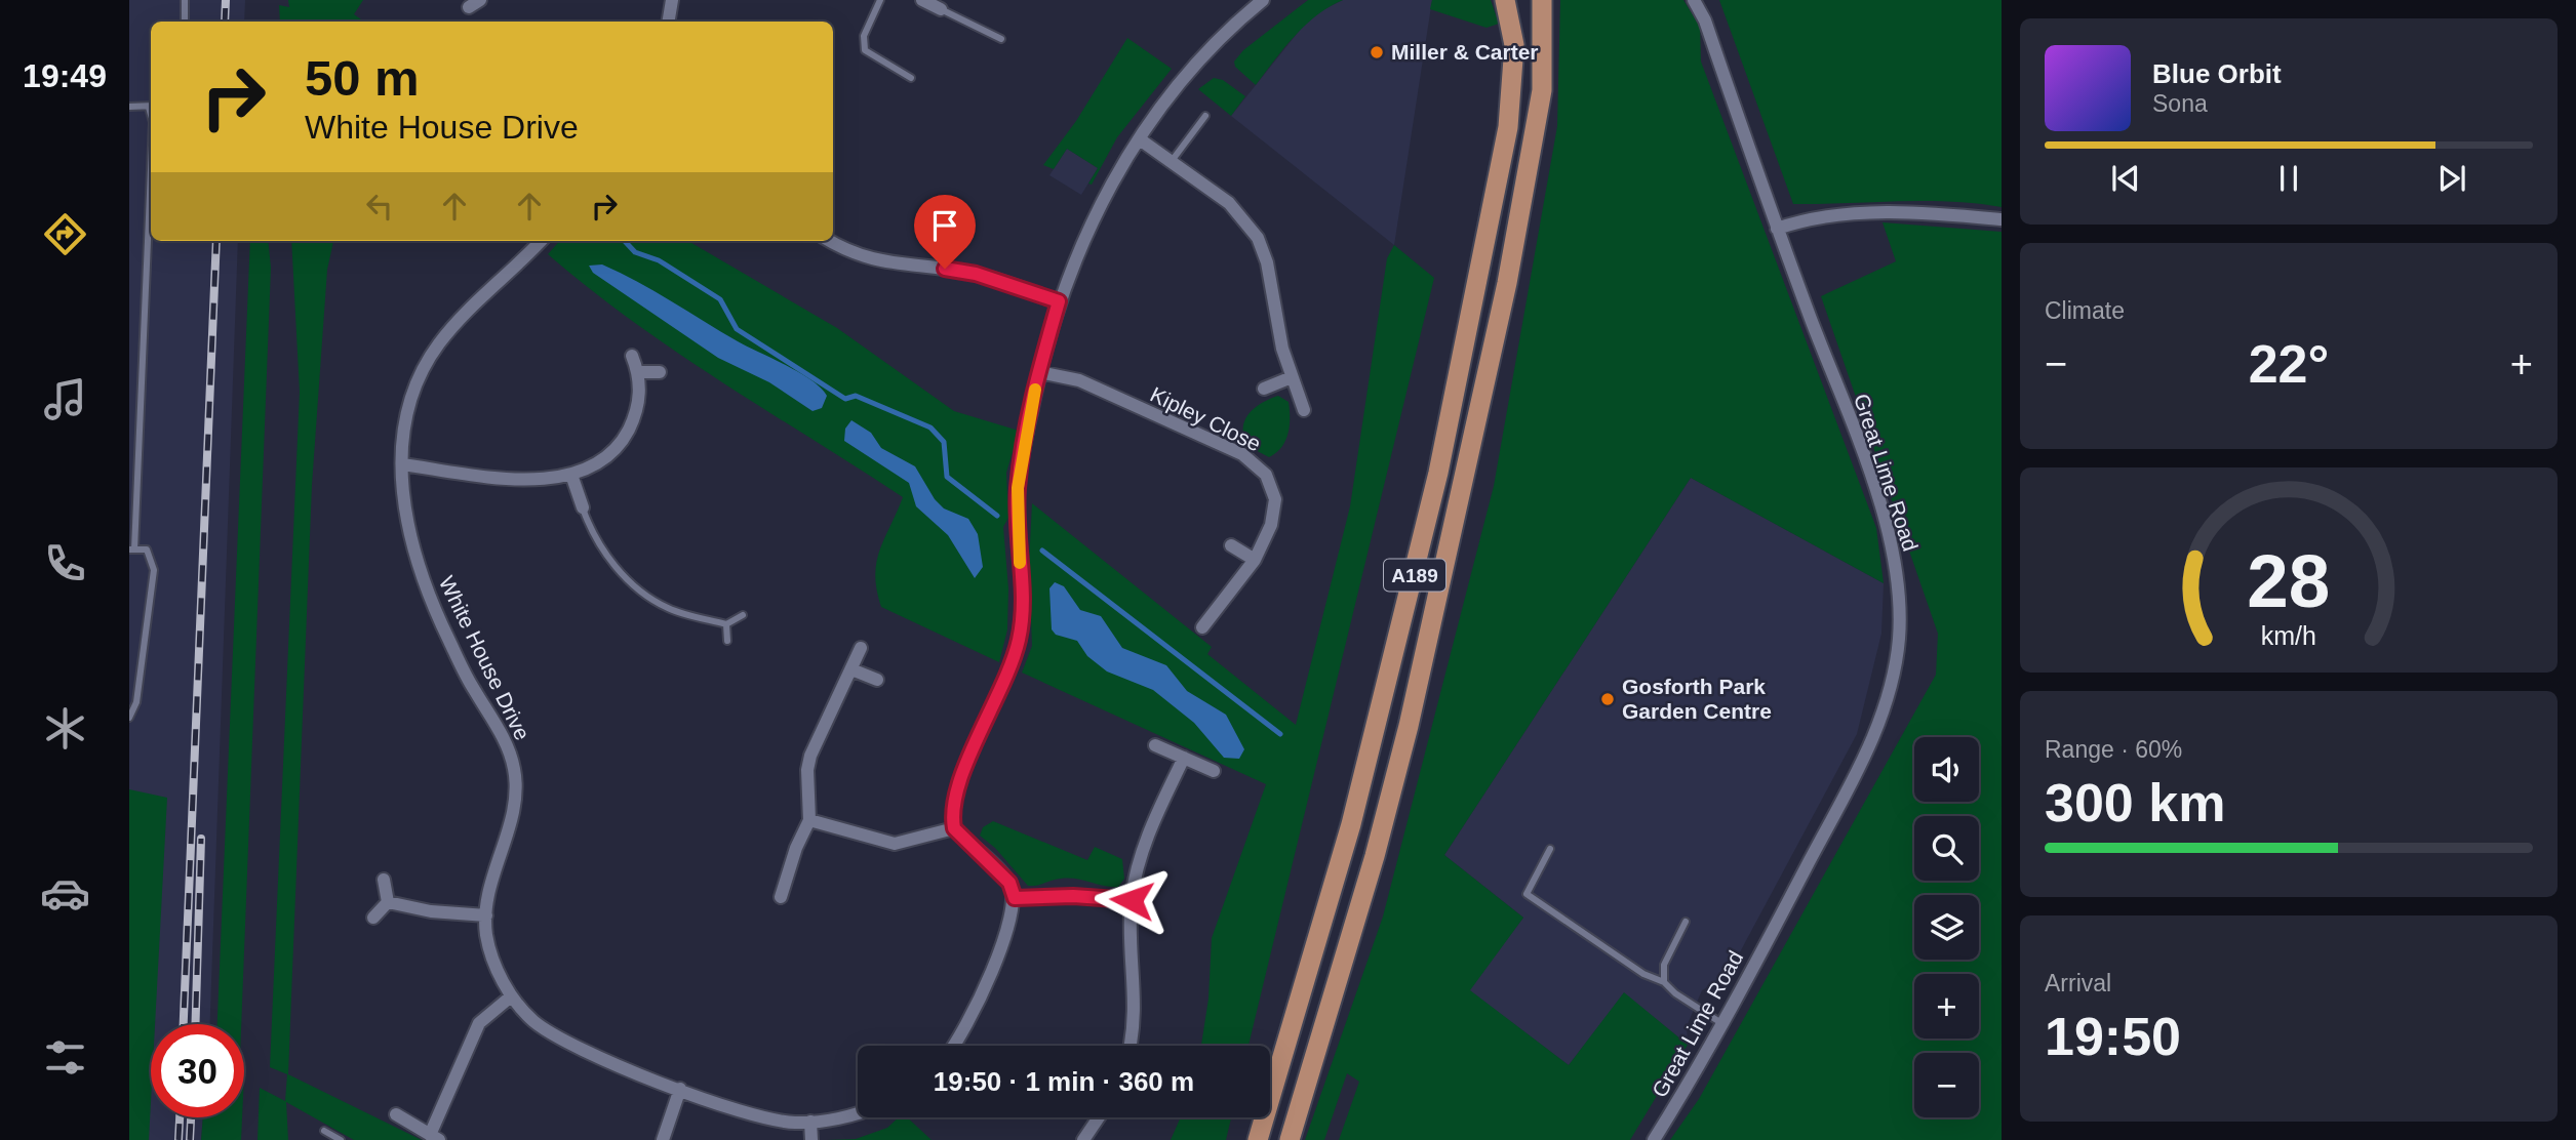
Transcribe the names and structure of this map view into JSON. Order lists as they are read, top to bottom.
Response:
{
  "streets": {
    "main road": ["A189"],
    "street": ["Kipley Close", "Great Lime Road", "White House Drive"]
  },
  "places": ["Miller & Carter", "Gosforth Park Garden Centre"],
  "page": {
    "tabs": "19:49",
    "turn": ["50 m", "White House Drive"],
    "song": ["Blue Orbit", "Sona"],
    "tile": [
      "Climate",
      ["Range · 60%", "300 km"],
      ["Arrival", "19:50"]
    ],
    "heat": ["−", "22°", "+"],
    "map_buttons": ["+", "−"],
    "limit": "30",
    "trip": "19:50 · 1 min · 360 m",
    "gauge": ["28", "km/h"]
  }
}
